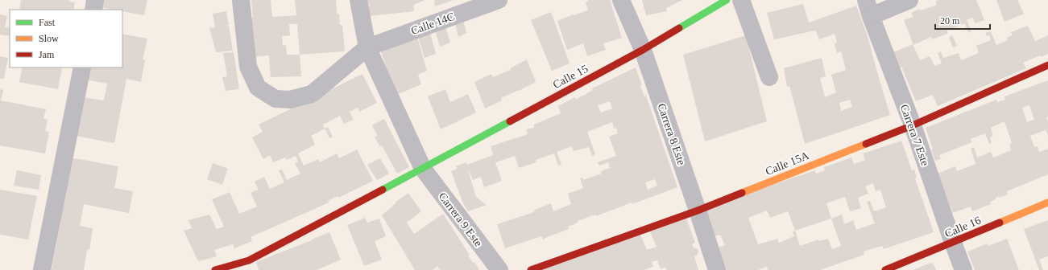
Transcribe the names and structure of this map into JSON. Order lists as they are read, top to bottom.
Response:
{
  "streets": {
    "street": [
      "Calle 14C",
      "Calle 15",
      "Carrera 8 Este",
      "Carrera 7 Este",
      "Calle 15A",
      "Carrera 9 Este",
      "Calle 16"
    ]
  },
  "crossings": [
    ["Calle 14C", "Carrera 9 Este"],
    ["Calle 15", "Carrera 8 Este"],
    ["Calle 15", "Carrera 9 Este"],
    ["Carrera 8 Este", "Calle 15A"],
    ["Carrera 7 Este", "Calle 15A"],
    ["Carrera 7 Este", "Calle 16"]
  ],
  "legend": ["Fast", "Slow", "Jam"],
  "scale_bar": "20 m"
}
